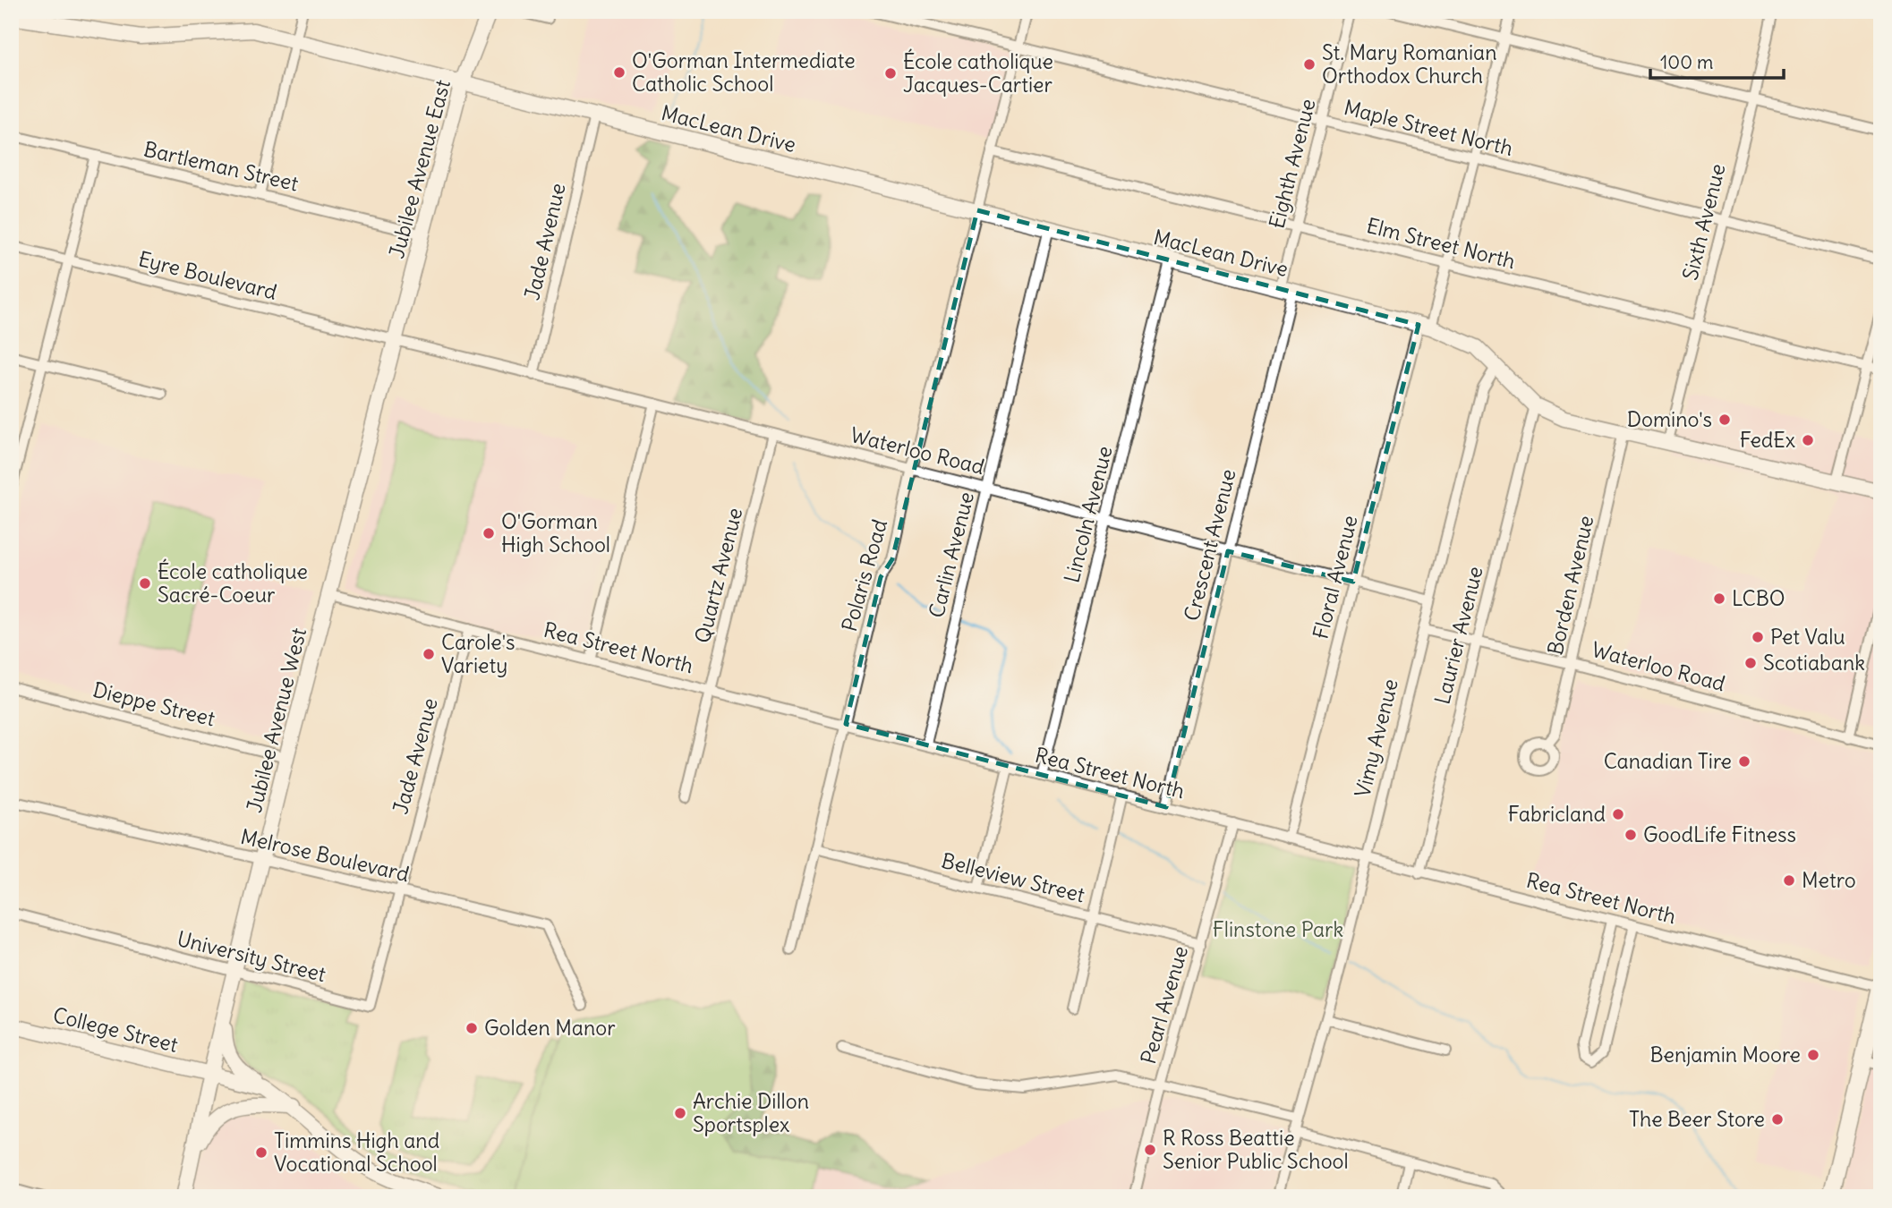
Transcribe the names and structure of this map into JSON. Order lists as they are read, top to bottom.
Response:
{
  "streets": {
    "street": [
      "Maple Street North",
      "MacLean Drive",
      "Eighth Avenue",
      "Bartleman Street",
      "Jubilee Avenue East",
      "Sixth Avenue",
      "Jade Avenue",
      "Elm Street North",
      "Eyre Boulevard",
      "Waterloo Road",
      "Lincoln Avenue",
      "Crescent Avenue",
      "Carlin Avenue",
      "Quartz Avenue",
      "Polaris Road",
      "Floral Avenue",
      "Borden Avenue",
      "Laurier Avenue",
      "Rea Street North",
      "Dieppe Street",
      "Jubilee Avenue West",
      "Vimy Avenue",
      "Melrose Boulevard",
      "Belleview Street",
      "University Street",
      "Pearl Avenue",
      "College Street"
    ]
  },
  "crossings": [
    ["Maple Street North", "Eighth Avenue"],
    ["Maple Street North", "Sixth Avenue"],
    ["Maple Street North", "Polaris Road"],
    ["Maple Street North", "Floral Avenue"],
    ["MacLean Drive", "Eighth Avenue"],
    ["MacLean Drive", "Jubilee Avenue East"],
    ["MacLean Drive", "Jade Avenue"],
    ["MacLean Drive", "Lincoln Avenue"],
    ["MacLean Drive", "Crescent Avenue"],
    ["MacLean Drive", "Carlin Avenue"],
    ["MacLean Drive", "Polaris Road"],
    ["MacLean Drive", "Floral Avenue"],
    ["Eighth Avenue", "Elm Street North"],
    ["Eighth Avenue", "Crescent Avenue"],
    ["Bartleman Street", "Jubilee Avenue East"],
    ["Jubilee Avenue East", "Eyre Boulevard"],
    ["Jubilee Avenue East", "Waterloo Road"],
    ["Jubilee Avenue East", "Jubilee Avenue West"],
    ["Sixth Avenue", "Elm Street North"],
    ["Jade Avenue", "Waterloo Road"],
    ["Jade Avenue", "Rea Street North"],
    ["Jade Avenue", "Melrose Boulevard"],
    ["Jade Avenue", "University Street"],
    ["Elm Street North", "Polaris Road"],
    ["Elm Street North", "Floral Avenue"],
    ["Eyre Boulevard", "Waterloo Road"],
    ["Eyre Boulevard", "Jubilee Avenue West"],
    ["Waterloo Road", "Lincoln Avenue"],
    ["Waterloo Road", "Crescent Avenue"],
    ["Waterloo Road", "Carlin Avenue"],
    ["Waterloo Road", "Quartz Avenue"],
    ["Waterloo Road", "Polaris Road"],
    ["Waterloo Road", "Floral Avenue"],
    ["Waterloo Road", "Borden Avenue"],
    ["Waterloo Road", "Laurier Avenue"],
    ["Waterloo Road", "Jubilee Avenue West"],
    ["Waterloo Road", "Vimy Avenue"],
    ["Lincoln Avenue", "Rea Street North"],
    ["Crescent Avenue", "Rea Street North"],
    ["Carlin Avenue", "Rea Street North"],
    ["Quartz Avenue", "Rea Street North"],
    ["Polaris Road", "Rea Street North"],
    ["Polaris Road", "Belleview Street"],
    ["Floral Avenue", "Rea Street North"],
    ["Laurier Avenue", "Rea Street North"],
    ["Rea Street North", "Jubilee Avenue West"],
    ["Rea Street North", "Vimy Avenue"],
    ["Rea Street North", "Pearl Avenue"],
    ["Dieppe Street", "Jubilee Avenue West"],
    ["Jubilee Avenue West", "Melrose Boulevard"],
    ["Jubilee Avenue West", "University Street"],
    ["Jubilee Avenue West", "College Street"],
    ["Melrose Boulevard", "University Street"],
    ["Belleview Street", "Pearl Avenue"]
  ],
  "parks": ["Flinstone Park"],
  "places": [
    "St. Mary Romanian Orthodox Church",
    "O'Gorman Intermediate Catholic School",
    "École catholique Jacques-Cartier",
    "Domino's",
    "FedEx",
    "O'Gorman High School",
    "École catholique Sacré-Coeur",
    "LCBO",
    "Pet Valu",
    "Carole's Variety",
    "Scotiabank",
    "Canadian Tire",
    "Fabricland",
    "GoodLife Fitness",
    "Metro",
    "Golden Manor",
    "Benjamin Moore",
    "Archie Dillon Sportsplex",
    "The Beer Store",
    "R Ross Beattie Senior Public School",
    "Timmins High and Vocational School"
  ],
  "scale_bar": "100 m"
}
